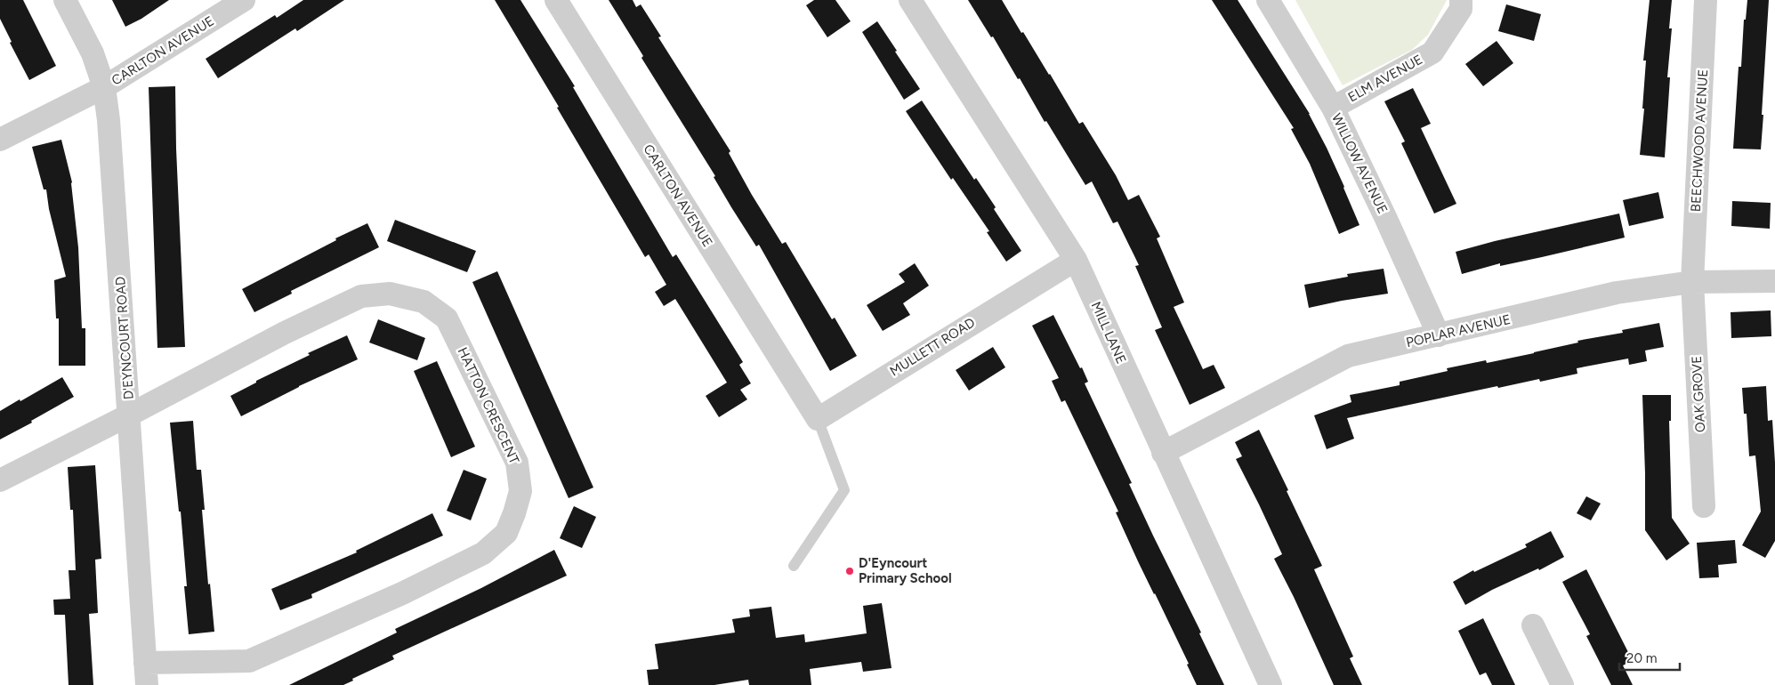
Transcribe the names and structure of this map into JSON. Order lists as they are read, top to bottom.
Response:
{
  "streets": {
    "street": [
      "CARLTON AVENUE",
      "ELM AVENUE",
      "BEECHWOOD AVENUE",
      "WILLOW AVENUE",
      "POPLAR AVENUE",
      "MILL LANE",
      "D'EYNCOURT ROAD",
      "MULLETT ROAD",
      "OAK GROVE",
      "HATTON CRESCENT"
    ]
  },
  "crossings": [
    ["CARLTON AVENUE", "D'EYNCOURT ROAD"],
    ["CARLTON AVENUE", "MULLETT ROAD"],
    ["ELM AVENUE", "WILLOW AVENUE"],
    ["BEECHWOOD AVENUE", "POPLAR AVENUE"],
    ["BEECHWOOD AVENUE", "OAK GROVE"],
    ["WILLOW AVENUE", "POPLAR AVENUE"],
    ["POPLAR AVENUE", "MILL LANE"],
    ["POPLAR AVENUE", "OAK GROVE"],
    ["MILL LANE", "MULLETT ROAD"],
    ["D'EYNCOURT ROAD", "HATTON CRESCENT"]
  ],
  "places": ["D'Eyncourt Primary School"],
  "scale_bar": "20 m"
}
